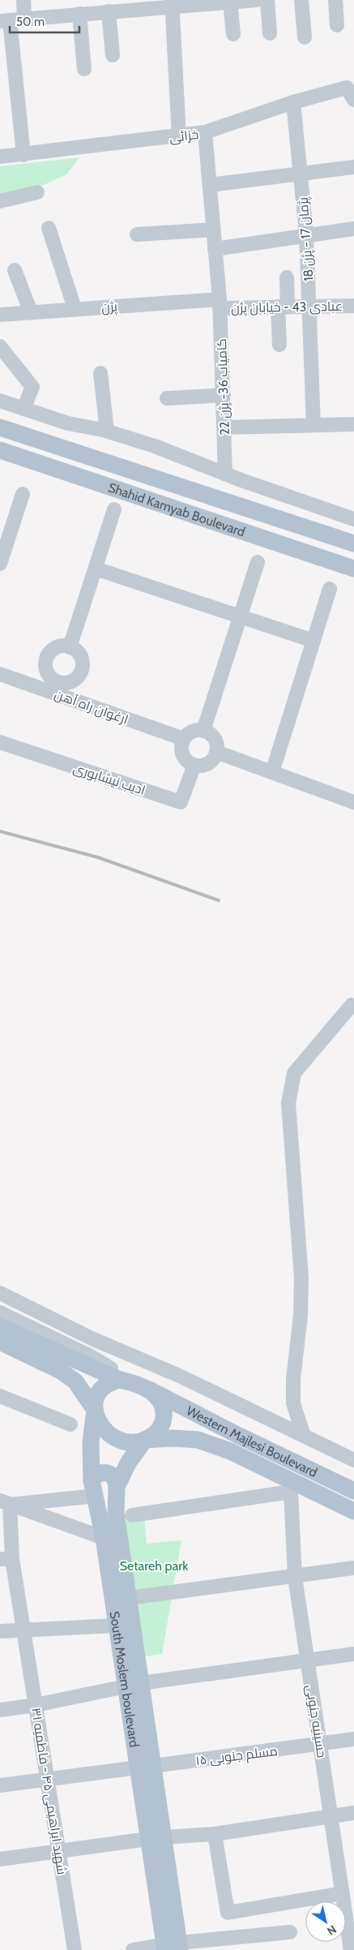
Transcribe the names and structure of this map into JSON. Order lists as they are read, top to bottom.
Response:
{
  "streets": {
    "main road": ["Shahid Kamyab Boulevard", "Western Majlesi Boulevard", "South Moslem boulevard"],
    "street": [
      "خزائی",
      "پژمان 17 - پژن 18",
      "پژن",
      "عبادی 43 - خیابان پژن",
      "کامیاب 36- پژن 22",
      "ارغوان راه آهن",
      "ادیب نیشابوری",
      "حسینیه جنوبی",
      "مسلم جنوبی ۱۵",
      "شهید ابراهیمی ۴۵ - فاطمیه ۳۱"
    ]
  },
  "crossings": [
    ["خزائی", "پژمان 17 - پژن 18"],
    ["خزائی", "کامیاب 36- پژن 22"],
    ["پژمان 17 - پژن 18", "عبادی 43 - خیابان پژن"],
    ["پژن", "عبادی 43 - خیابان پژن"],
    ["پژن", "کامیاب 36- پژن 22"],
    ["عبادی 43 - خیابان پژن", "کامیاب 36- پژن 22"],
    ["ارغوان راه آهن", "ادیب نیشابوری"],
    ["Western Majlesi Boulevard", "South Moslem boulevard"],
    ["South Moslem boulevard", "مسلم جنوبی ۱۵"],
    ["حسینیه جنوبی", "مسلم جنوبی ۱۵"],
    ["مسلم جنوبی ۱۵", "شهید ابراهیمی ۴۵ - فاطمیه ۳۱"]
  ],
  "parks": ["Setareh park"],
  "scale_bar": "50 m",
  "north": "bottom right"
}
